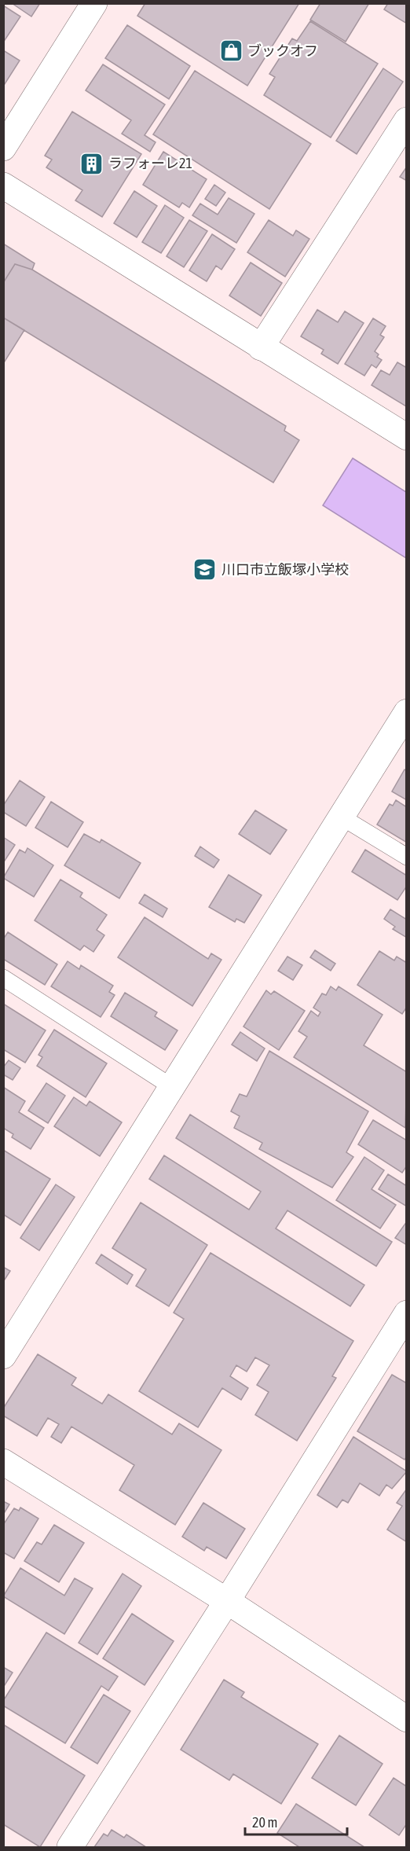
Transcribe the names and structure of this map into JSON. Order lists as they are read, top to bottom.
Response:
{
  "places": {
    "shop": ["ブックオフ"],
    "building": ["ラフォーレ21"],
    "school or university": ["川口市立飯塚小学校"]
  },
  "scale_bar": "20 m"
}
